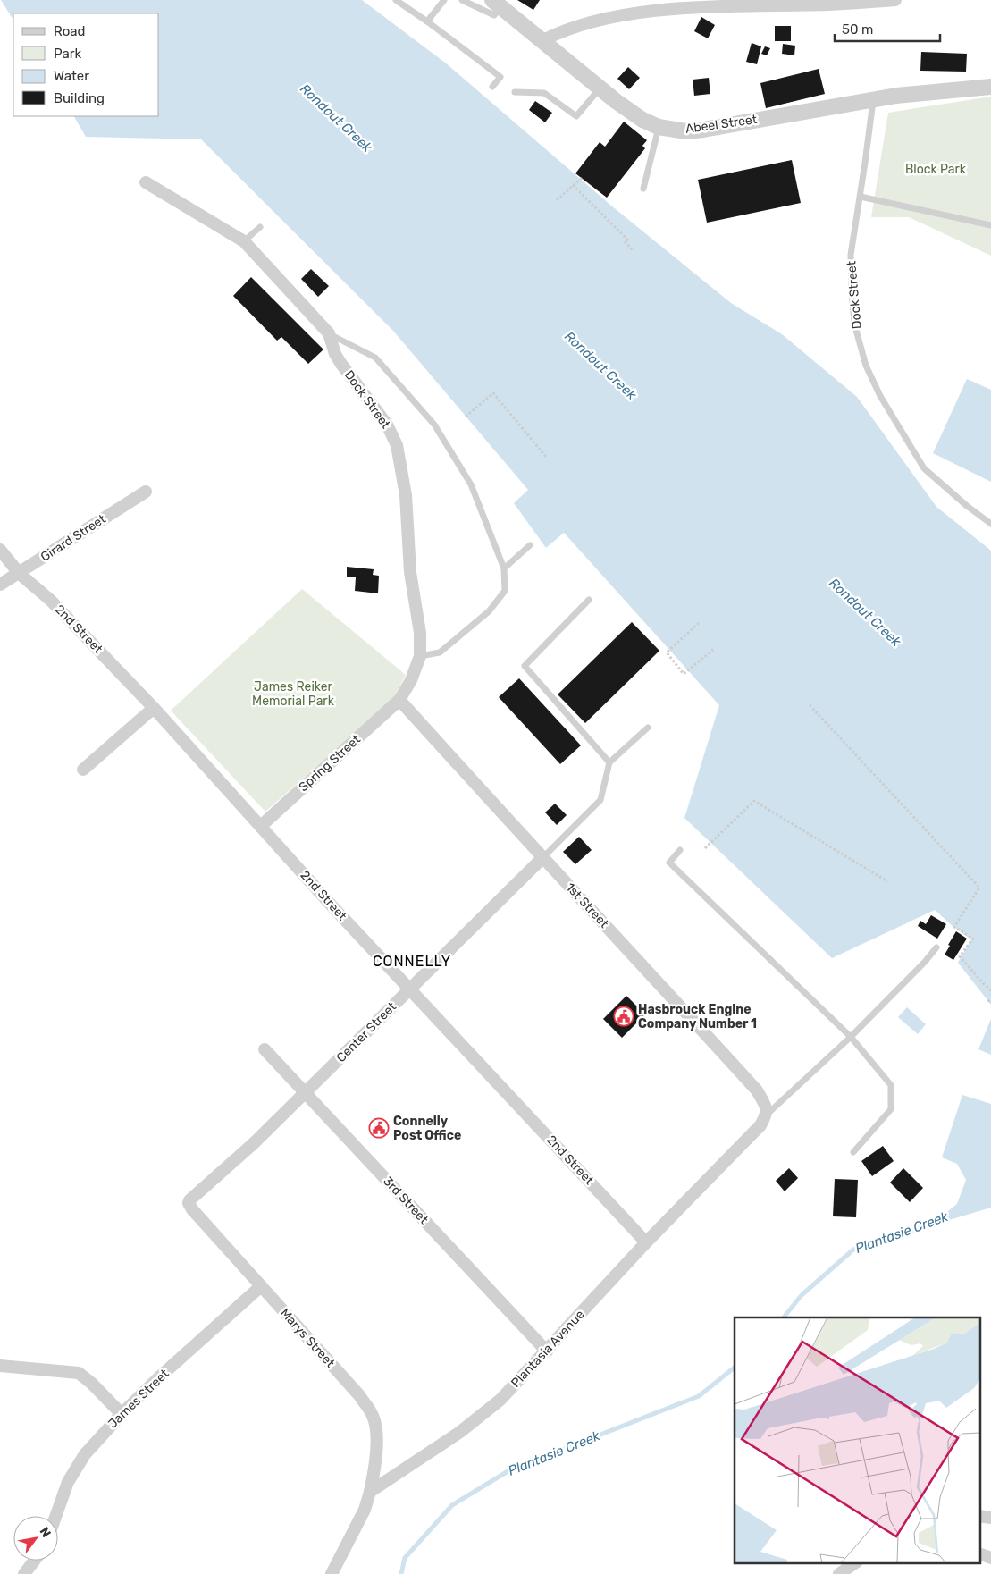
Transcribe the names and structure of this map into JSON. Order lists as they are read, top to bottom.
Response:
{
  "streets": {
    "street": [
      "Abeel Street",
      "Dock Street",
      "Girard Street",
      "2nd Street",
      "Spring Street",
      "1st Street",
      "Center Street",
      "3rd Street",
      "Marys Street",
      "Plantasia Avenue",
      "James Street"
    ]
  },
  "crossings": [
    ["Abeel Street", "Dock Street"],
    ["Dock Street", "Spring Street"],
    ["Dock Street", "1st Street"],
    ["Girard Street", "2nd Street"],
    ["2nd Street", "Spring Street"],
    ["2nd Street", "Center Street"],
    ["2nd Street", "Plantasia Avenue"],
    ["Spring Street", "1st Street"],
    ["1st Street", "Center Street"],
    ["1st Street", "Plantasia Avenue"],
    ["Center Street", "3rd Street"],
    ["Center Street", "Marys Street"],
    ["3rd Street", "Plantasia Avenue"],
    ["Marys Street", "Plantasia Avenue"],
    ["Marys Street", "James Street"]
  ],
  "districts": ["CONNELLY"],
  "water": ["Rondout Creek", "Plantasie Creek"],
  "parks": ["Block Park", "James Reiker Memorial Park"],
  "places": {
    "public building": ["Hasbrouck Engine Company Number 1", "Connelly Post Office"]
  },
  "legend": [
    "Road",
    "Park",
    "Water",
    "Building"
  ],
  "scale_bar": "50 m",
  "north": "top right"
}
